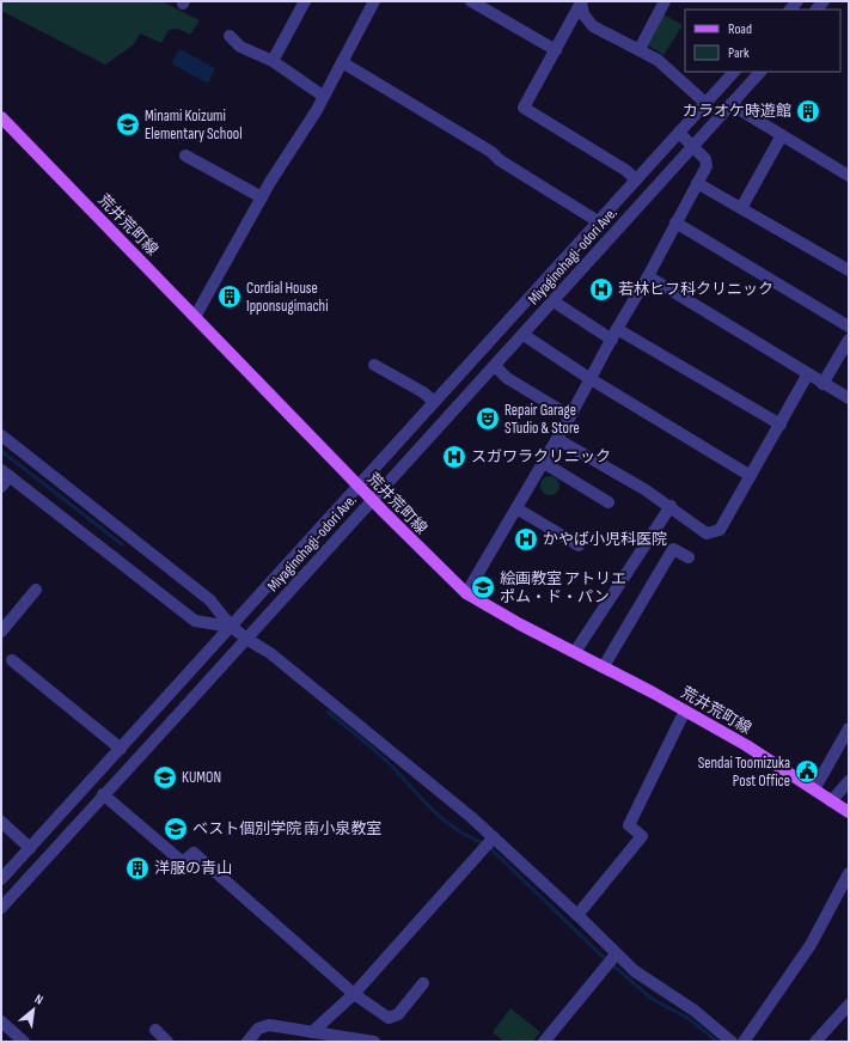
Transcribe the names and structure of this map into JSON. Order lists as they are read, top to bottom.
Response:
{
  "streets": {
    "main road": ["荒井荒町線"],
    "street": ["Miyaginohagi-odori Ave."]
  },
  "crossings": [
    ["荒井荒町線", "Miyaginohagi-odori Ave."]
  ],
  "places": {
    "building": ["カラオケ時遊館", "Cordial House Ipponsugimachi", "洋服の青山"],
    "school or university": [
      "Minami Koizumi Elementary School",
      "絵画教室 アトリエ ポム・ド・パン",
      "KUMON",
      "ベスト個別学院 南小泉教室"
    ],
    "hospital": ["若林ヒフ科クリニック", "スガワラクリニック", "かやば小児科医院"],
    "theatre": ["Repair Garage STudio & Store"],
    "public building": ["Sendai Toomizuka Post Office"]
  },
  "legend": ["Road", "Park"],
  "north": "top right"
}
